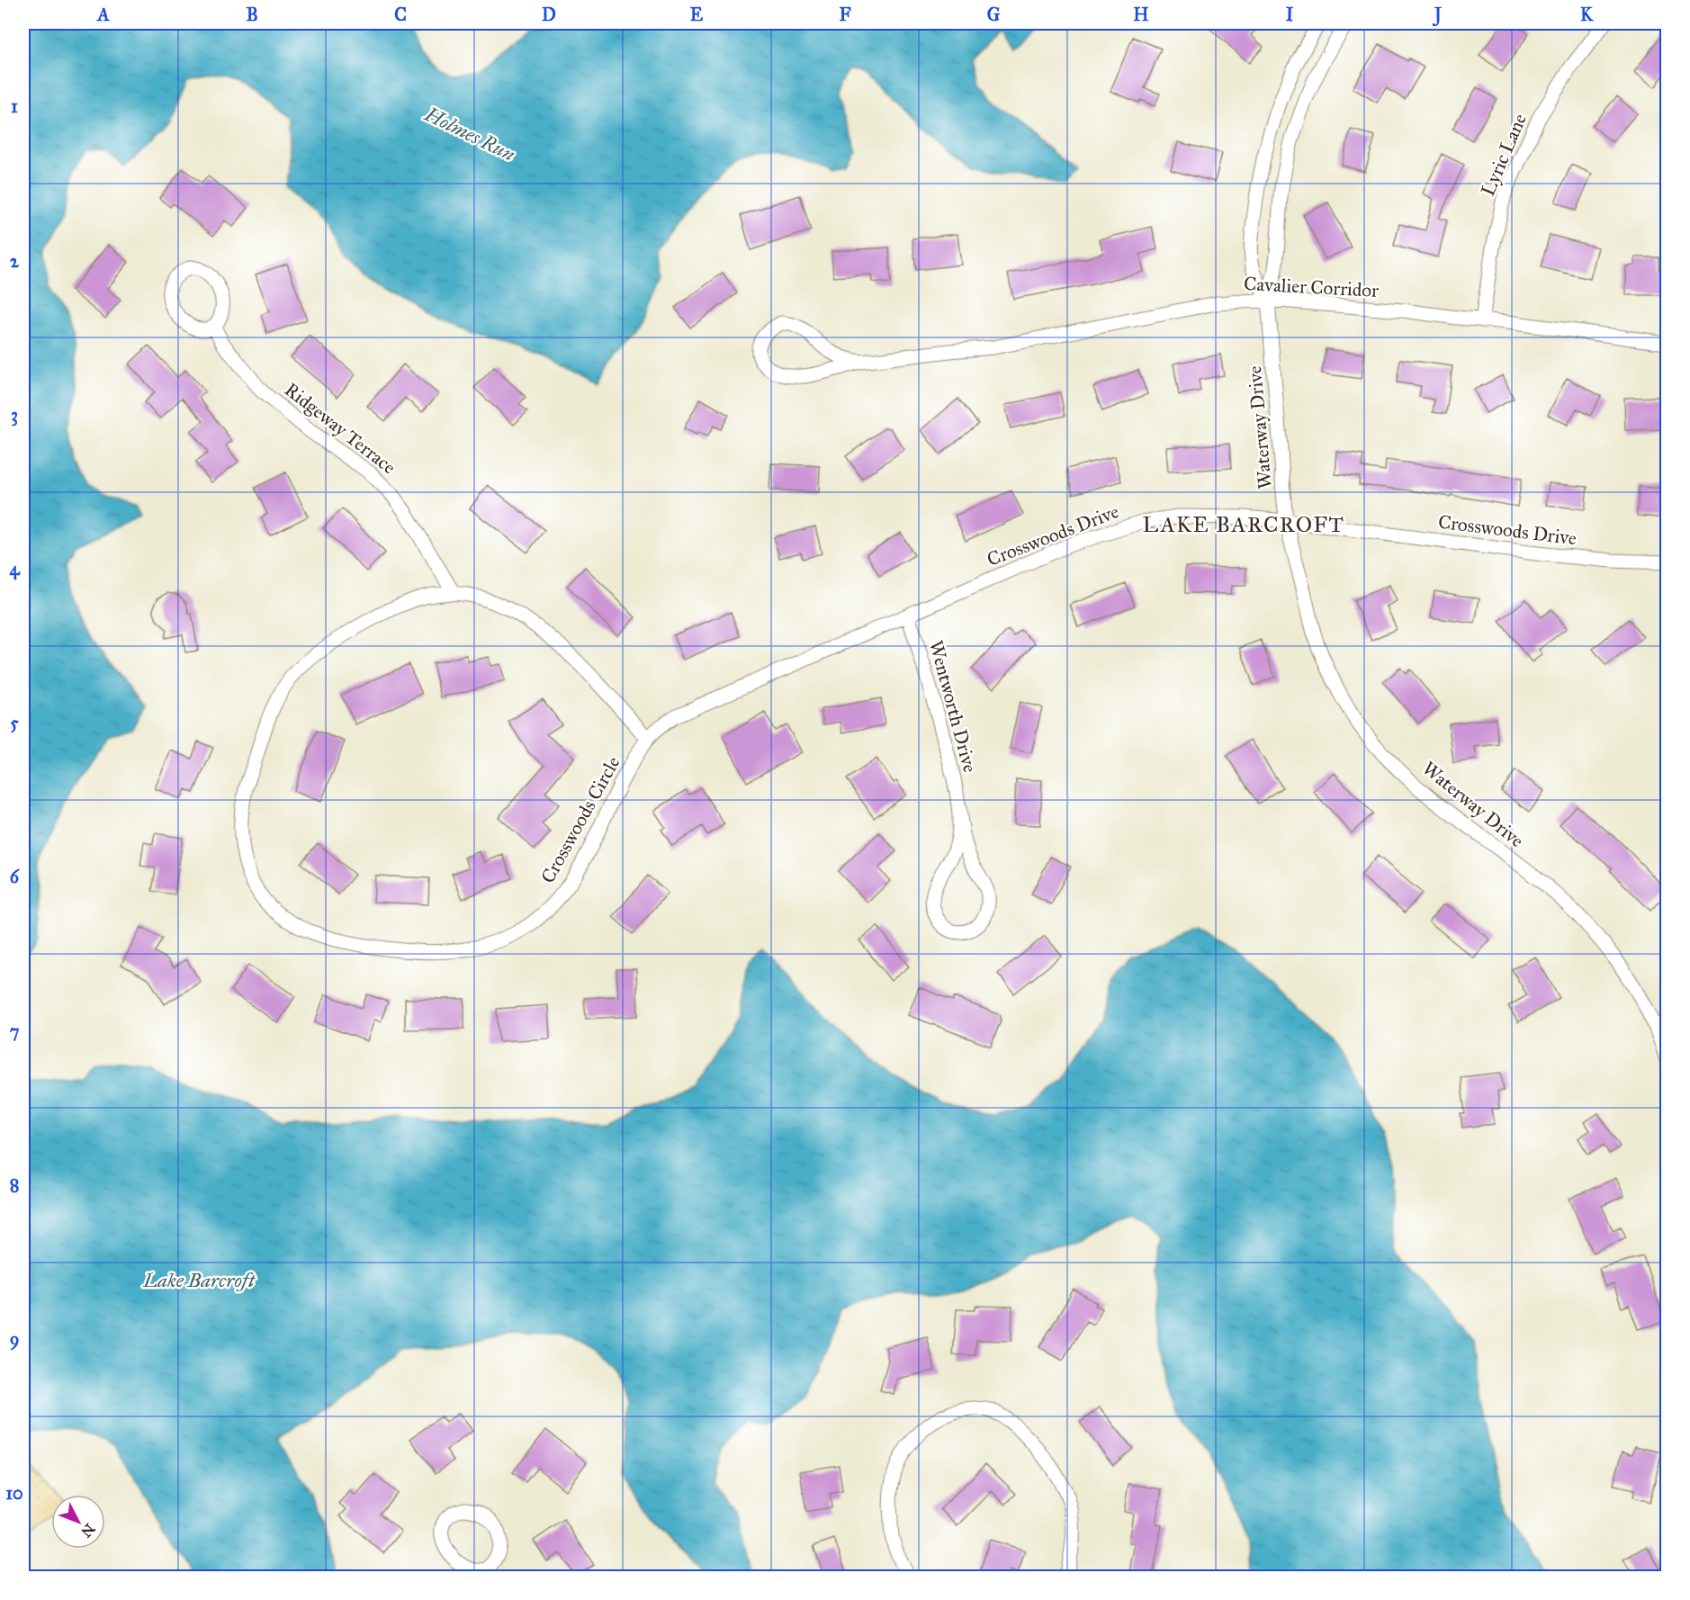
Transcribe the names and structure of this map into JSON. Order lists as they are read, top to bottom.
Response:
{
  "streets": {
    "street": [
      "Lyric Lane",
      "Cavalier Corridor",
      "Waterway Drive",
      "Ridgeway Terrace",
      "Crosswoods Drive",
      "Wentworth Drive",
      "Crosswoods Circle"
    ]
  },
  "crossings": [
    ["Lyric Lane", "Cavalier Corridor"],
    ["Cavalier Corridor", "Waterway Drive"],
    ["Waterway Drive", "Crosswoods Drive"],
    ["Ridgeway Terrace", "Crosswoods Circle"],
    ["Crosswoods Drive", "Wentworth Drive"],
    ["Crosswoods Drive", "Crosswoods Circle"]
  ],
  "districts": ["LAKE BARCROFT"],
  "water": ["Holmes Run", "Lake Barcroft"],
  "north": "bottom right",
  "grid": {
    "columns": [
      "A",
      "B",
      "C",
      "D",
      "E",
      "F",
      "G",
      "H",
      "I",
      "J",
      "K"
    ],
    "rows": [
      "1",
      "2",
      "3",
      "4",
      "5",
      "6",
      "7",
      "8",
      "9",
      "10"
    ]
  }
}
